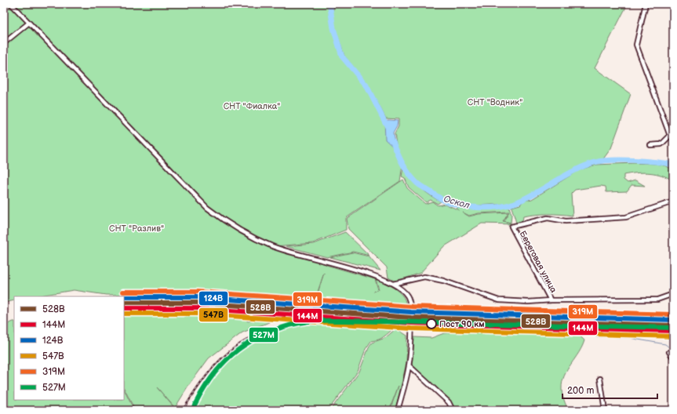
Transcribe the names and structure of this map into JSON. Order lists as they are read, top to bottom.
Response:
{
  "streets": {
    "street": ["Береговая улица"]
  },
  "water": ["Оскол"],
  "parks": ["СНТ \"Водник\"", "СНТ \"Фиалка\"", "СНТ \"Разлив\""],
  "places": ["Пост 90 км"],
  "lines": [
    "transit line 319М",
    "transit line 124В",
    "transit line 528В",
    "transit line 144М",
    "transit line 547В",
    "transit line 527М"
  ],
  "legend": [
    "528В",
    "144М",
    "124В",
    "547В",
    "319М",
    "527М"
  ],
  "scale_bar": "200 m"
}
